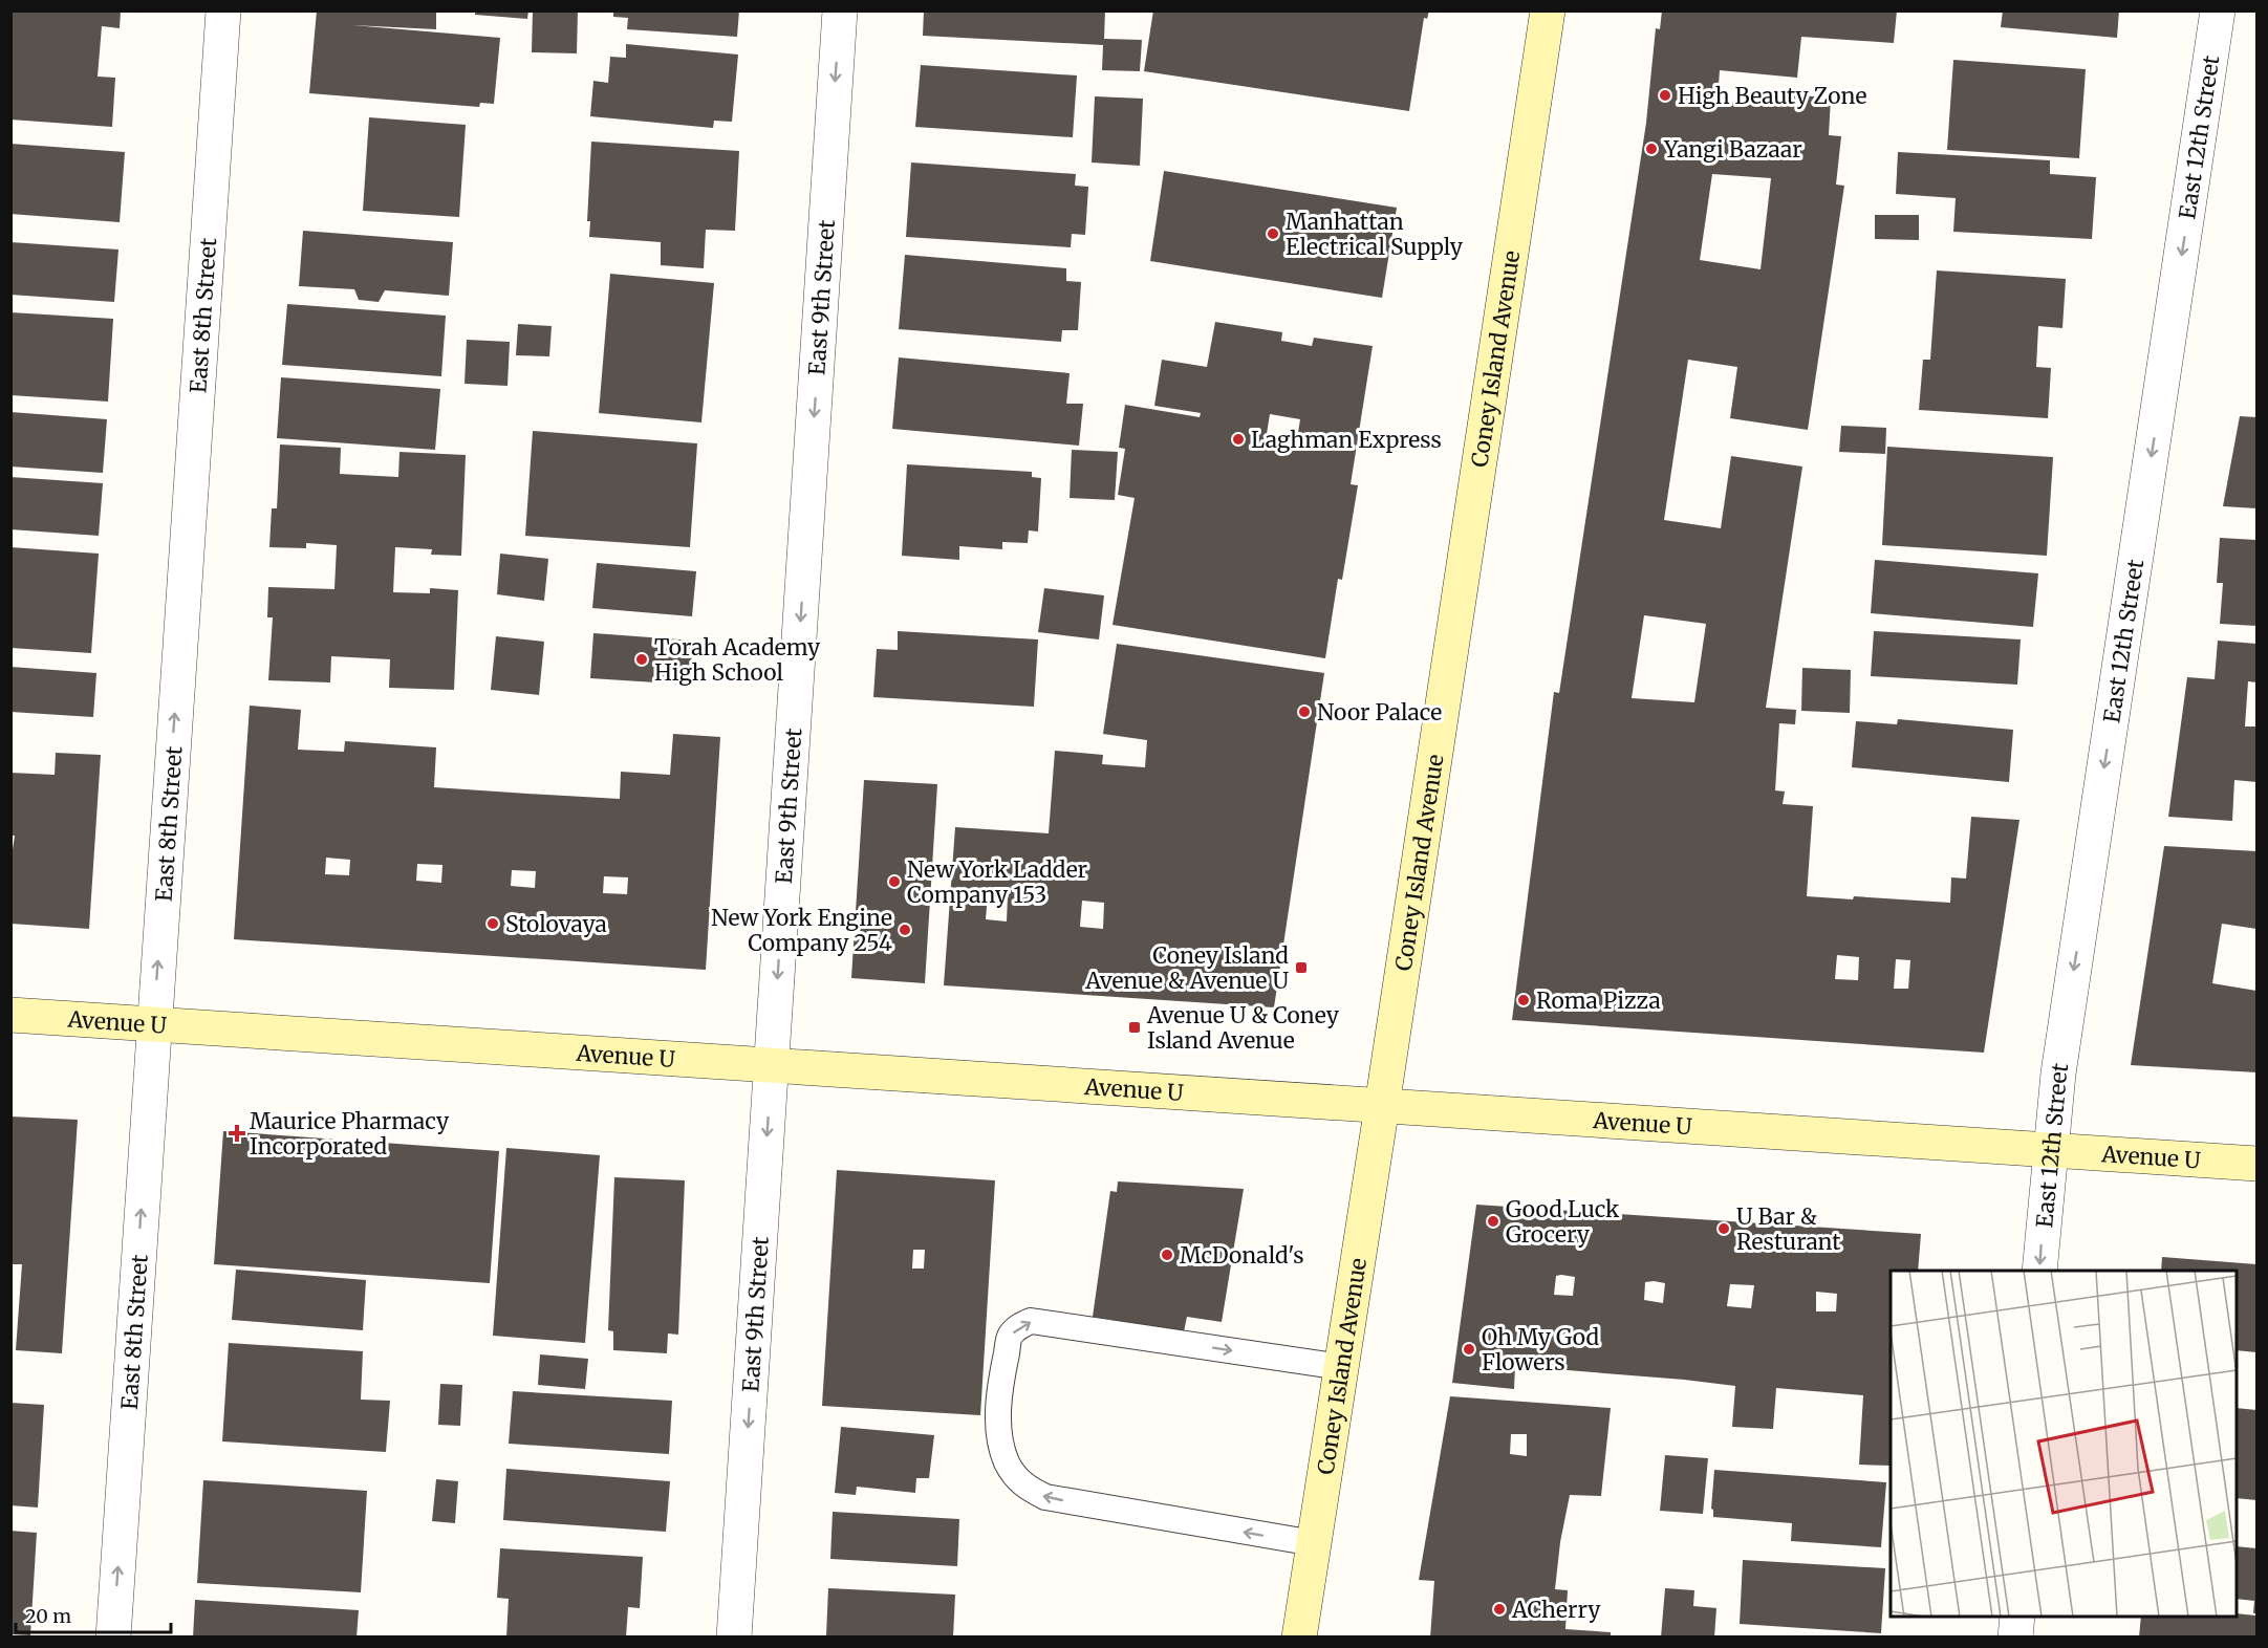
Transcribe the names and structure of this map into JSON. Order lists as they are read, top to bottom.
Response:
{
  "streets": {
    "main road": ["Coney Island Avenue", "Avenue U"],
    "street": ["East 12th Street", "East 9th Street", "East 8th Street"]
  },
  "crossings": [
    ["East 12th Street", "Avenue U"],
    ["East 9th Street", "Avenue U"],
    ["East 8th Street", "Avenue U"],
    ["Coney Island Avenue", "Avenue U"]
  ],
  "one_way": ["East 12th Street", "East 9th Street", "East 8th Street"],
  "places": {
    "other": [
      "High Beauty Zone",
      "Yangi Bazaar",
      "Manhattan Electrical Supply",
      "Laghman Express",
      "Torah Academy High School",
      "Noor Palace",
      "New York Ladder Company 153",
      "Stolovaya",
      "New York Engine Company 254",
      "Roma Pizza",
      "Good Luck Grocery",
      "U Bar & Resturant",
      "McDonald's",
      "Oh My God Flowers",
      "ACherry"
    ],
    "transit": ["Coney Island Avenue & Avenue U", "Avenue U & Coney Island Avenue"],
    "health": ["Maurice Pharmacy Incorporated"]
  },
  "scale_bar": "20 m"
}
